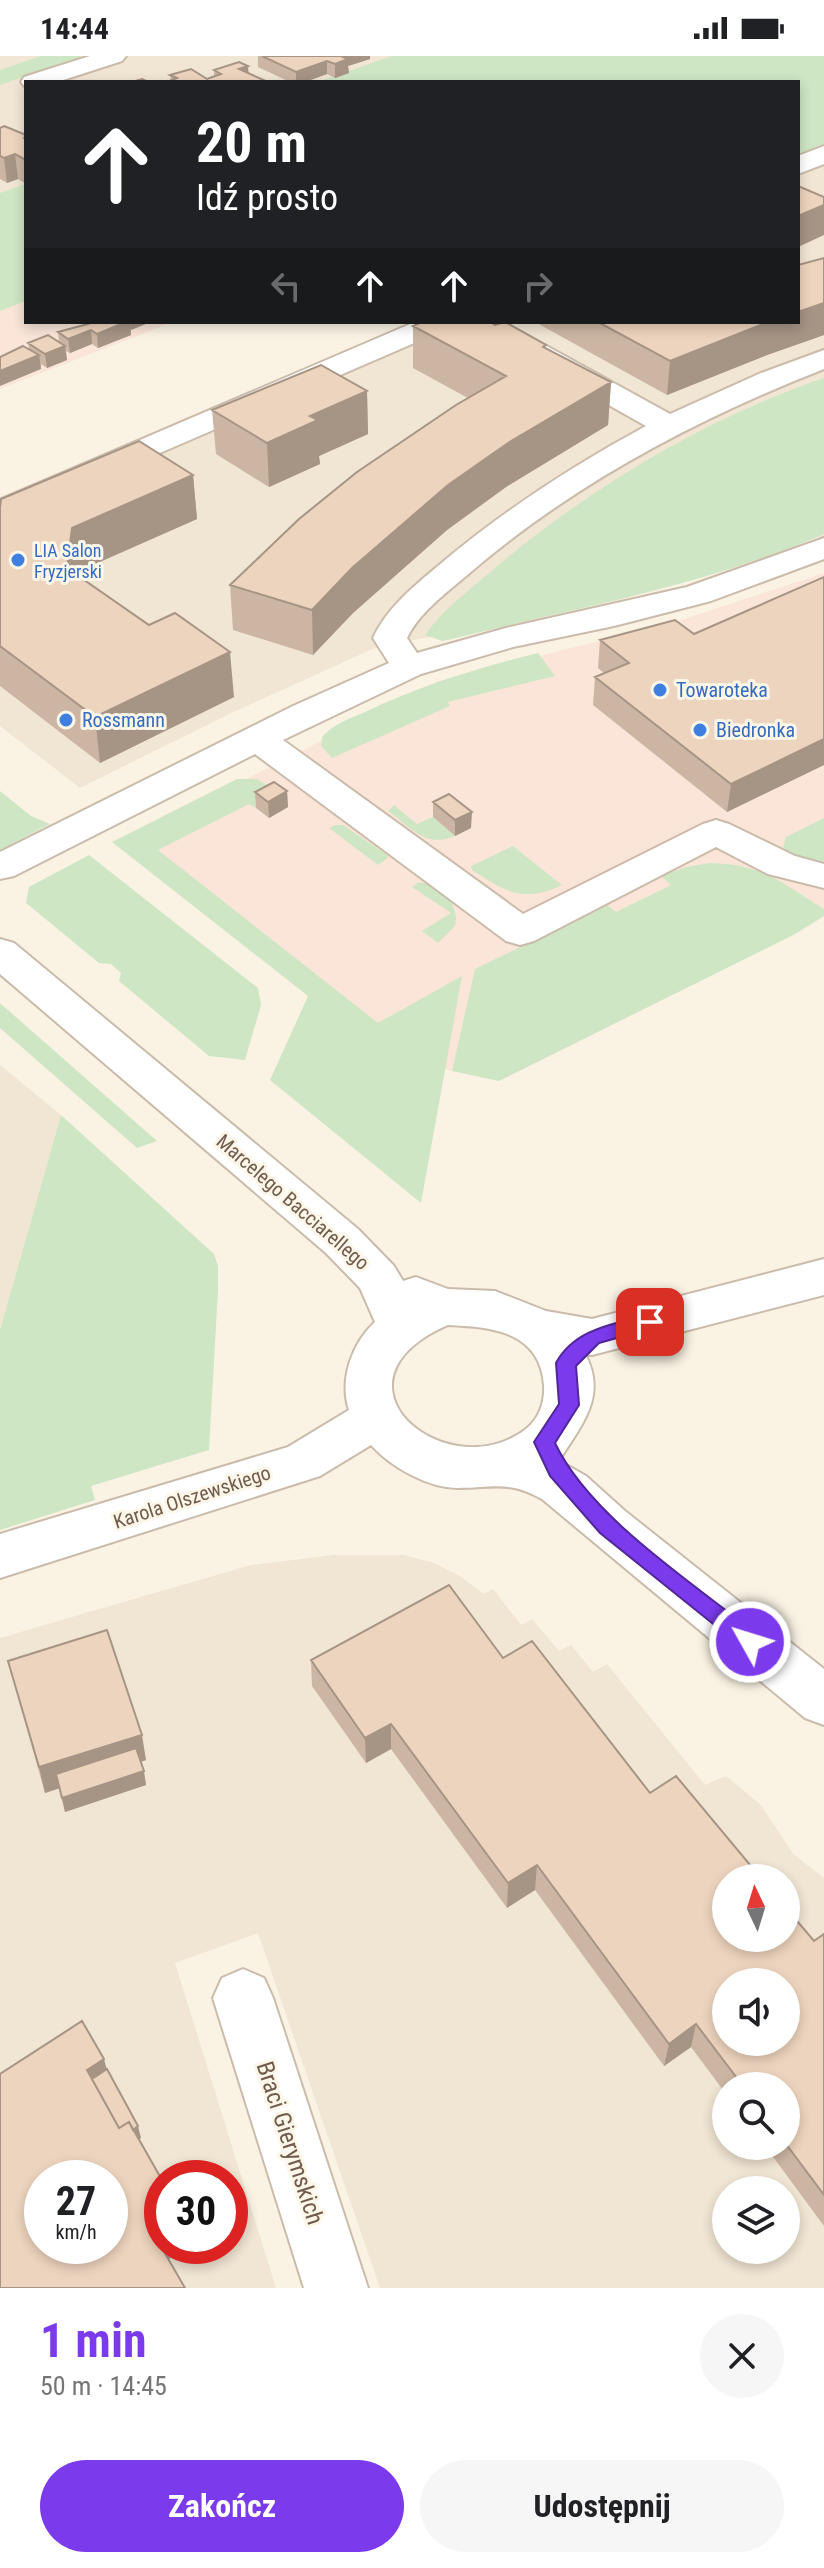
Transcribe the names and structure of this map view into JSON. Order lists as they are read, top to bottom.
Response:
{
  "streets": {
    "street": ["Marcelego Bacciarellego", "Karola Olszewskiego", "Braci Gierymskich"]
  },
  "crossings": [
    ["Marcelego Bacciarellego", "Karola Olszewskiego"]
  ],
  "places": [
    "LIA Salon Fryzjerski",
    "Towaroteka",
    "Rossmann",
    "Biedronka"
  ],
  "north": "top",
  "page": {
    "status": "14:44",
    "turn": ["20 m", "Idź prosto"],
    "speed": "27 km/h",
    "limit": "30",
    "heading": ["1 min", "50 m · 14:45"],
    "buttons": ["Zakończ", "Udostępnij"]
  }
}
